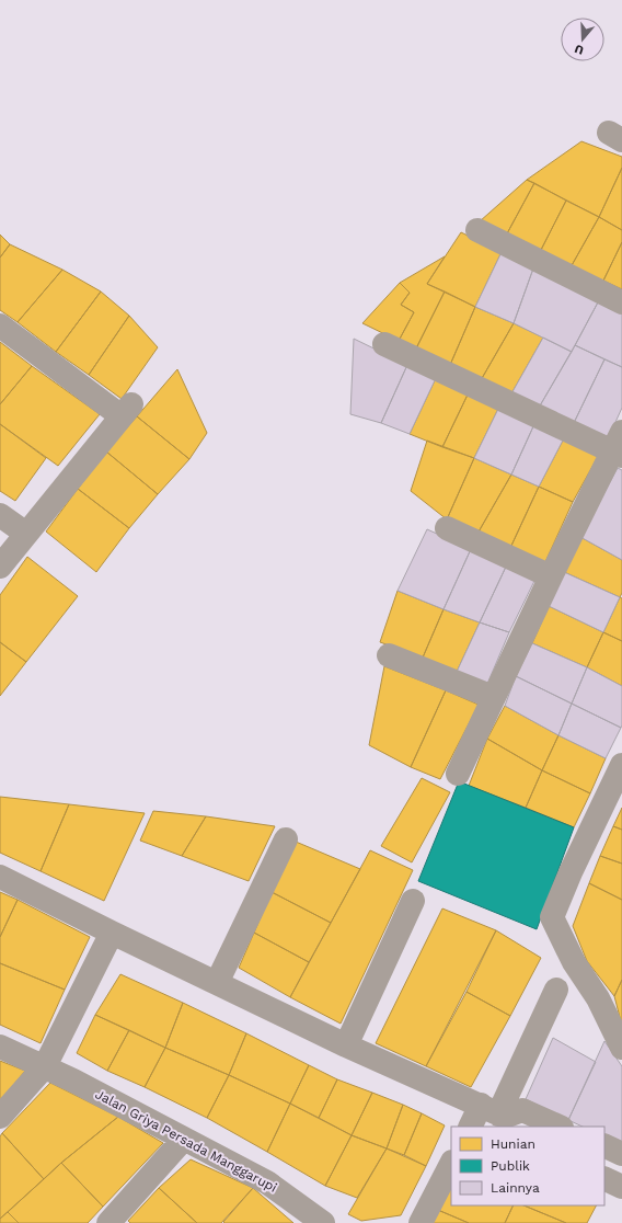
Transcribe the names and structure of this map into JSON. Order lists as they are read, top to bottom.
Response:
{
  "streets": {
    "street": ["Jalan Griya Persada Manggarupi"]
  },
  "legend": ["Hunian", "Publik", "Lainnya"],
  "north": "bottom"
}
